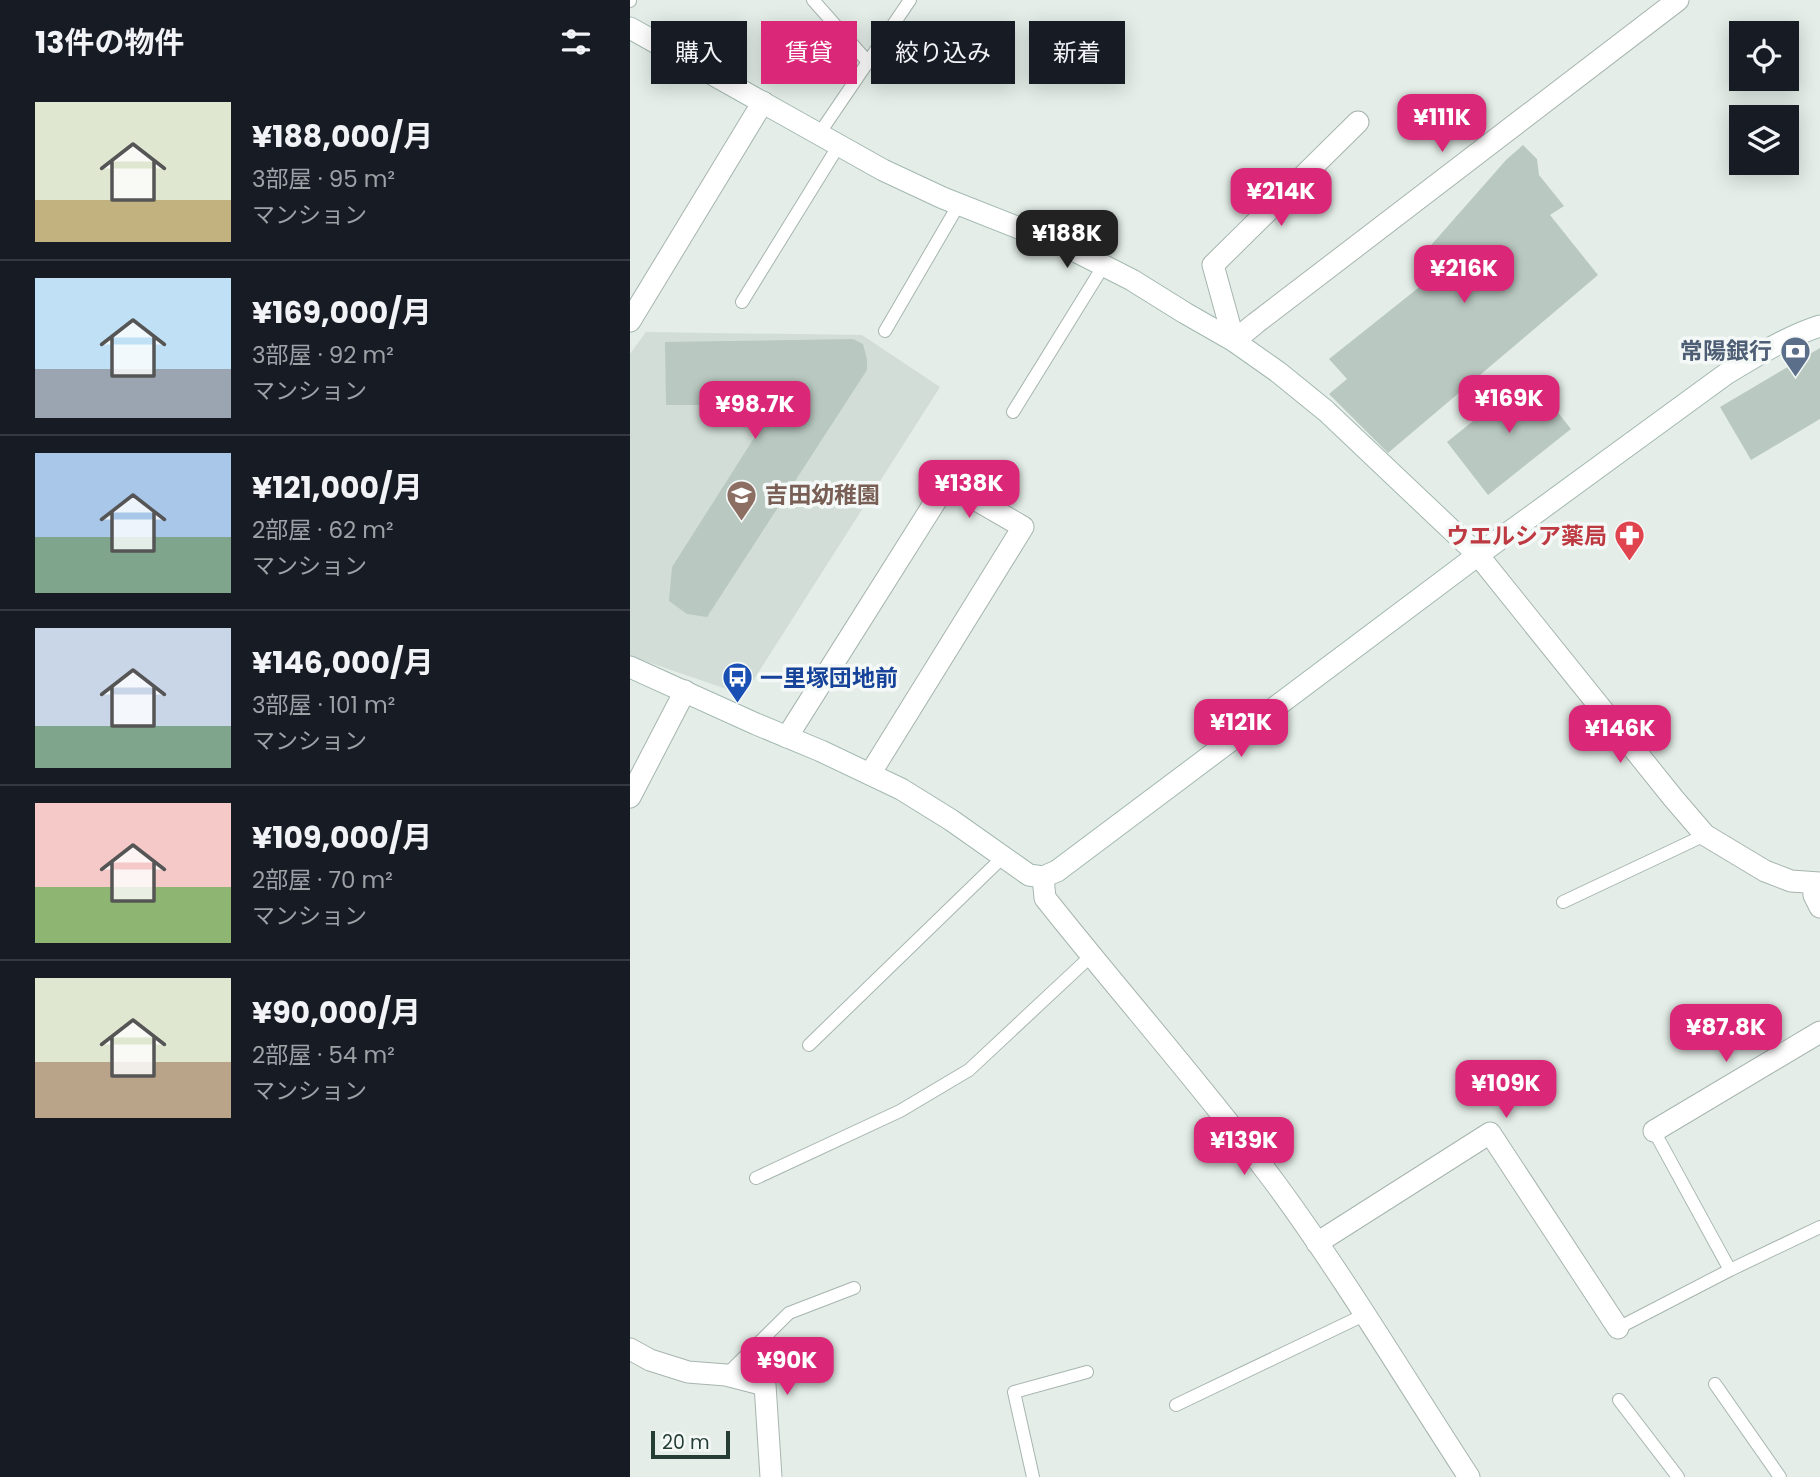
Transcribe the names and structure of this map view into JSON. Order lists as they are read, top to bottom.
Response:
{
  "places": {
    "bank": ["常陽銀行"],
    "school or university": ["吉田幼稚園"],
    "pharmacy": ["ウエルシア薬局"],
    "bus stop": ["一里塚団地前"]
  },
  "scale_bar": "20 m",
  "page": {
    "heading": "13件の物件",
    "chip": [
      "購入",
      "賃貸",
      "絞り込み",
      "新着"
    ],
    "list": [
      {
        "name": "¥188,000/月",
        "note": "3部屋 · 95 m² · マンション"
      },
      {
        "name": "¥169,000/月",
        "note": "3部屋 · 92 m² · マンション"
      },
      {
        "name": "¥121,000/月",
        "note": "2部屋 · 62 m² · マンション"
      },
      {
        "name": "¥146,000/月",
        "note": "3部屋 · 101 m² · マンション"
      },
      {
        "name": "¥109,000/月",
        "note": "2部屋 · 70 m² · マンション"
      },
      {
        "name": "¥90,000/月",
        "note": "2部屋 · 54 m² · マンション"
      }
    ],
    "price": [
      "¥111K",
      "¥214K",
      "¥188K",
      "¥216K",
      "¥169K",
      "¥98.7K",
      "¥138K",
      "¥121K",
      "¥146K",
      "¥87.8K",
      "¥109K",
      "¥139K",
      "¥90K"
    ],
    "scale": "20 m"
  }
}
